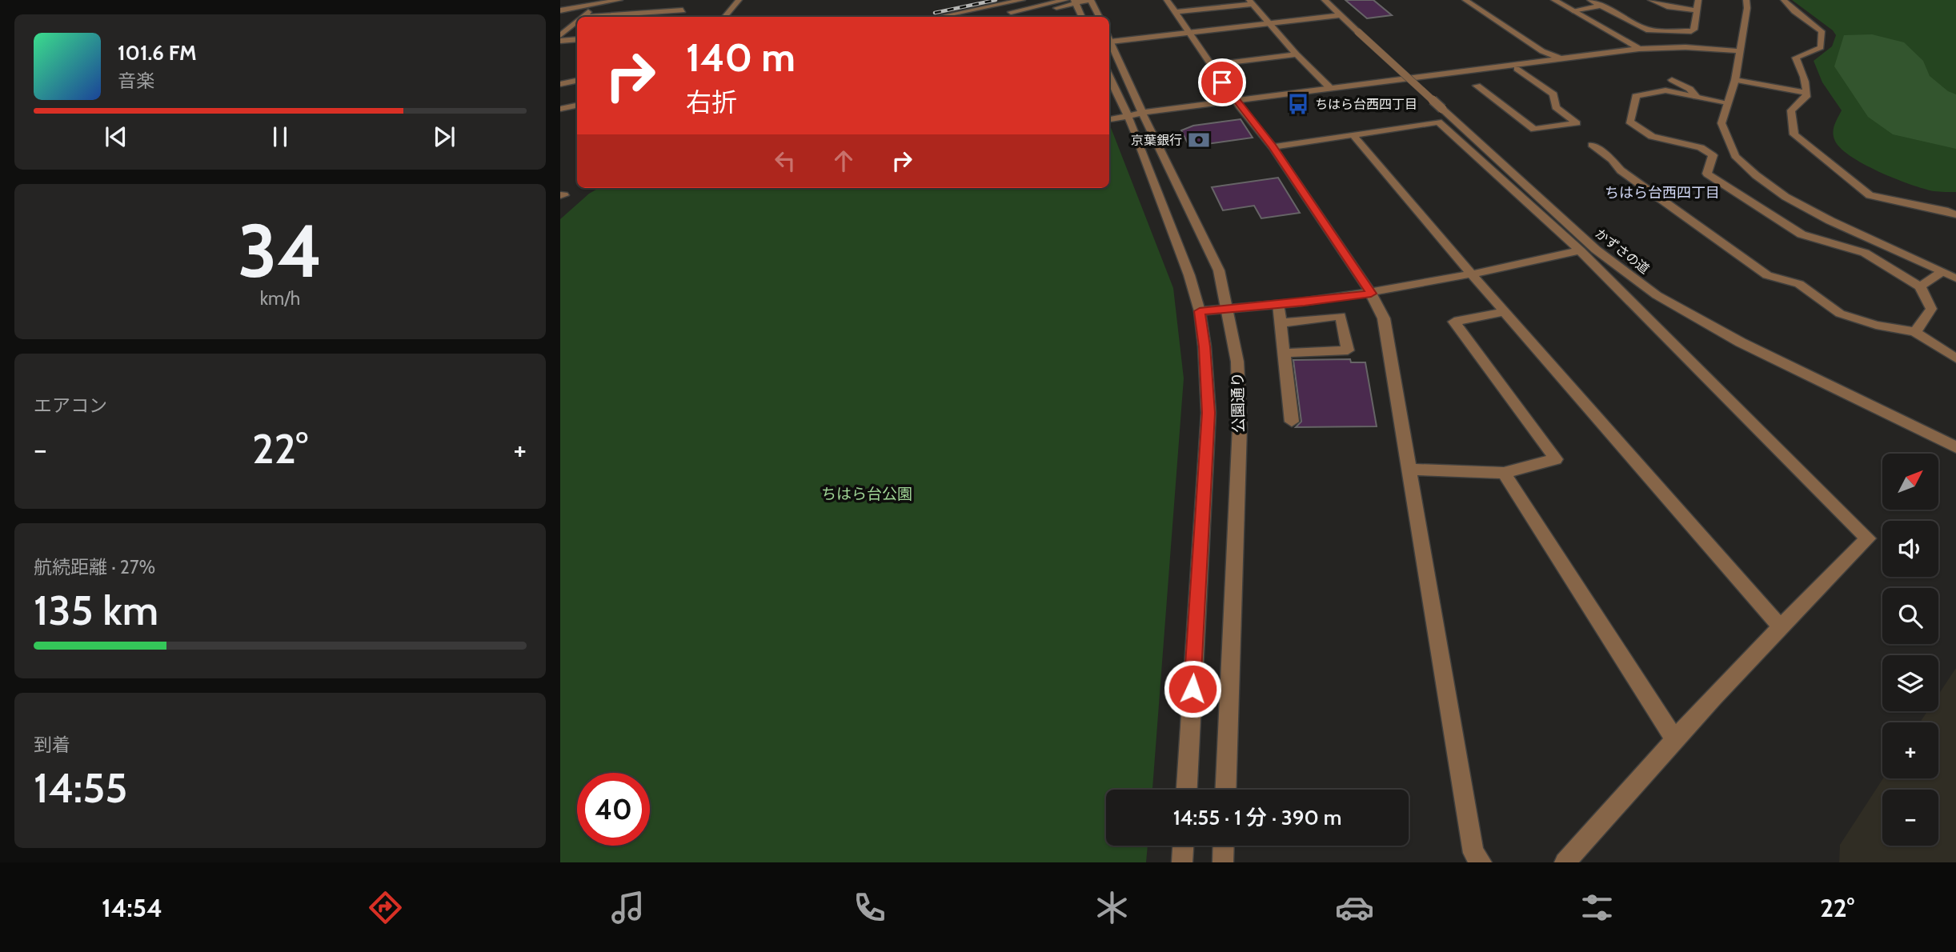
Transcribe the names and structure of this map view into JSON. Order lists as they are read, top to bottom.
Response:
{
  "streets": {
    "street": ["かずさの道", "公園通り"]
  },
  "districts": ["ちはら台西四丁目"],
  "parks": ["ちはら台公園"],
  "places": {
    "bus stop": ["ちはら台西四丁目"],
    "bank": ["京葉銀行"]
  },
  "north": "top right",
  "page": {
    "turn": ["140 m", "右折"],
    "song": ["101.6 FM", "音楽"],
    "tile": [
      ["34", "km/h"],
      "エアコン",
      ["航続距離 · 27%", "135 km"],
      ["到着", "14:55"]
    ],
    "heat": ["−", "22°", "+"],
    "map_buttons": ["+", "−"],
    "limit": "40",
    "trip": "14:55 · 1 分 · 390 m",
    "tabs": ["14:54", "22°"]
  }
}
